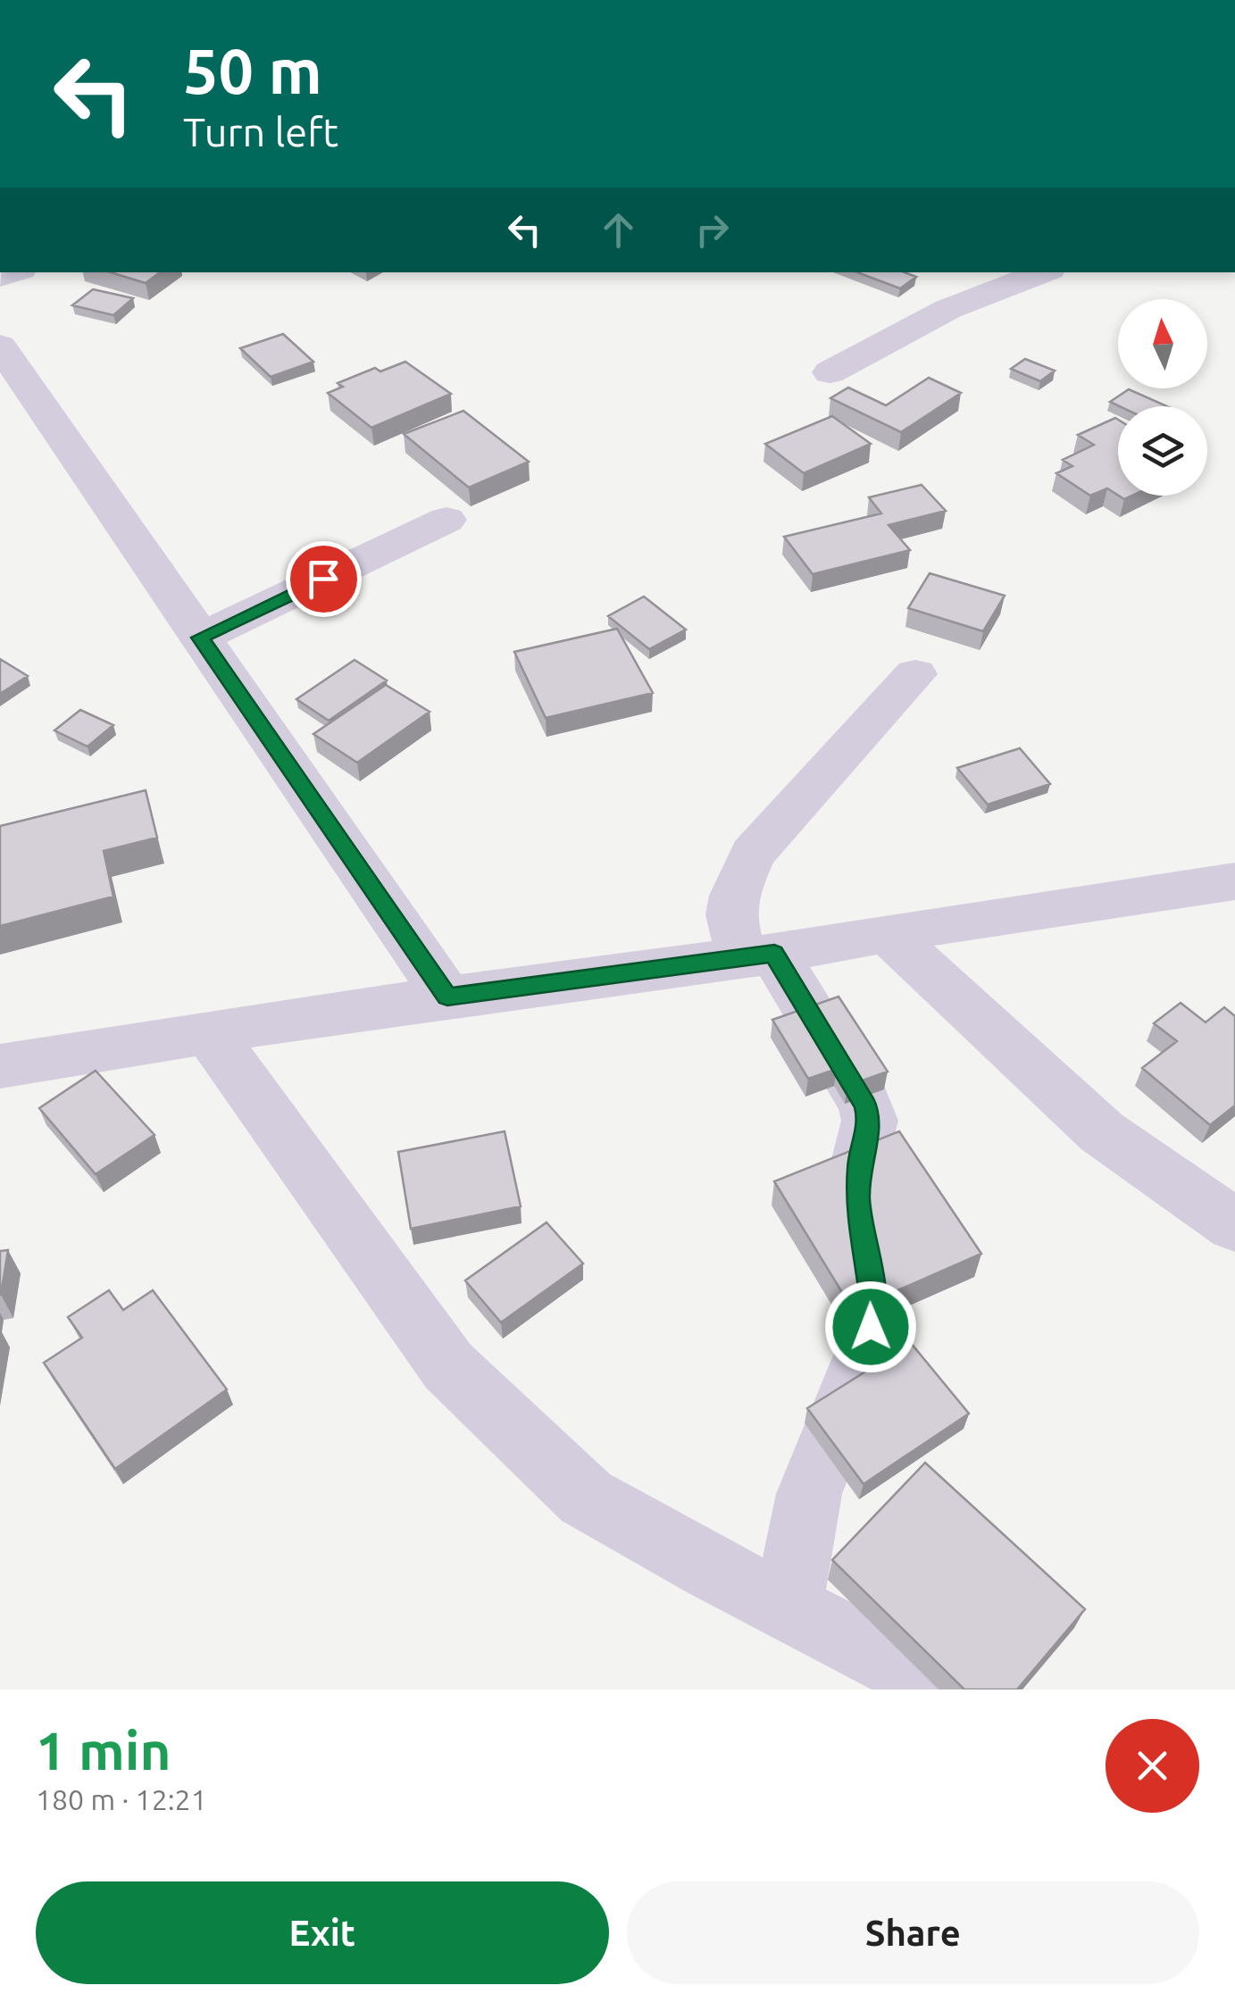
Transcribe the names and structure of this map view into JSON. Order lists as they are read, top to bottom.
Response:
{
  "north": "top",
  "page": {
    "turn": ["50 m", "Turn left"],
    "heading": ["1 min", "180 m · 12:21"],
    "buttons": ["Exit", "Share"]
  }
}
